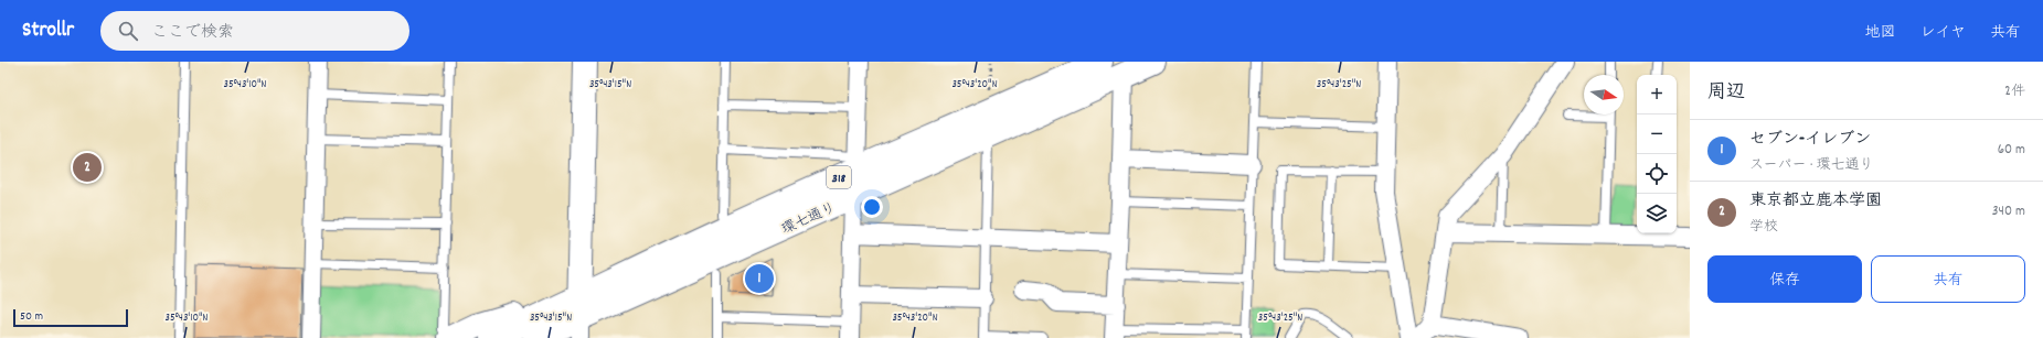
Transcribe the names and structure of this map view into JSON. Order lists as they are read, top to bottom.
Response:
{
  "streets": {
    "main road": ["318", "環七通り"]
  },
  "scale_bar": "50 m",
  "north": "right",
  "page": {
    "header": "Strollr",
    "search": "ここで検索",
    "nav": ["地図", "レイヤ", "共有"],
    "heading": ["周辺", "2件"],
    "map_buttons": ["+", "−"],
    "list": [
      {
        "mark": "1",
        "name": "セブン-イレブン",
        "note": "スーパー · 環七通り",
        "value": "60 m"
      },
      {
        "mark": "2",
        "name": "東京都立鹿本学園",
        "note": "学校",
        "value": "340 m"
      }
    ],
    "pins": ["2", "1"],
    "buttons": ["保存", "共有"],
    "scale": "50 m"
  },
  "coordinates": [
    "35°43'10\"N",
    "35°43'15\"N",
    "35°43'20\"N",
    "35°43'25\"N"
  ]
}
